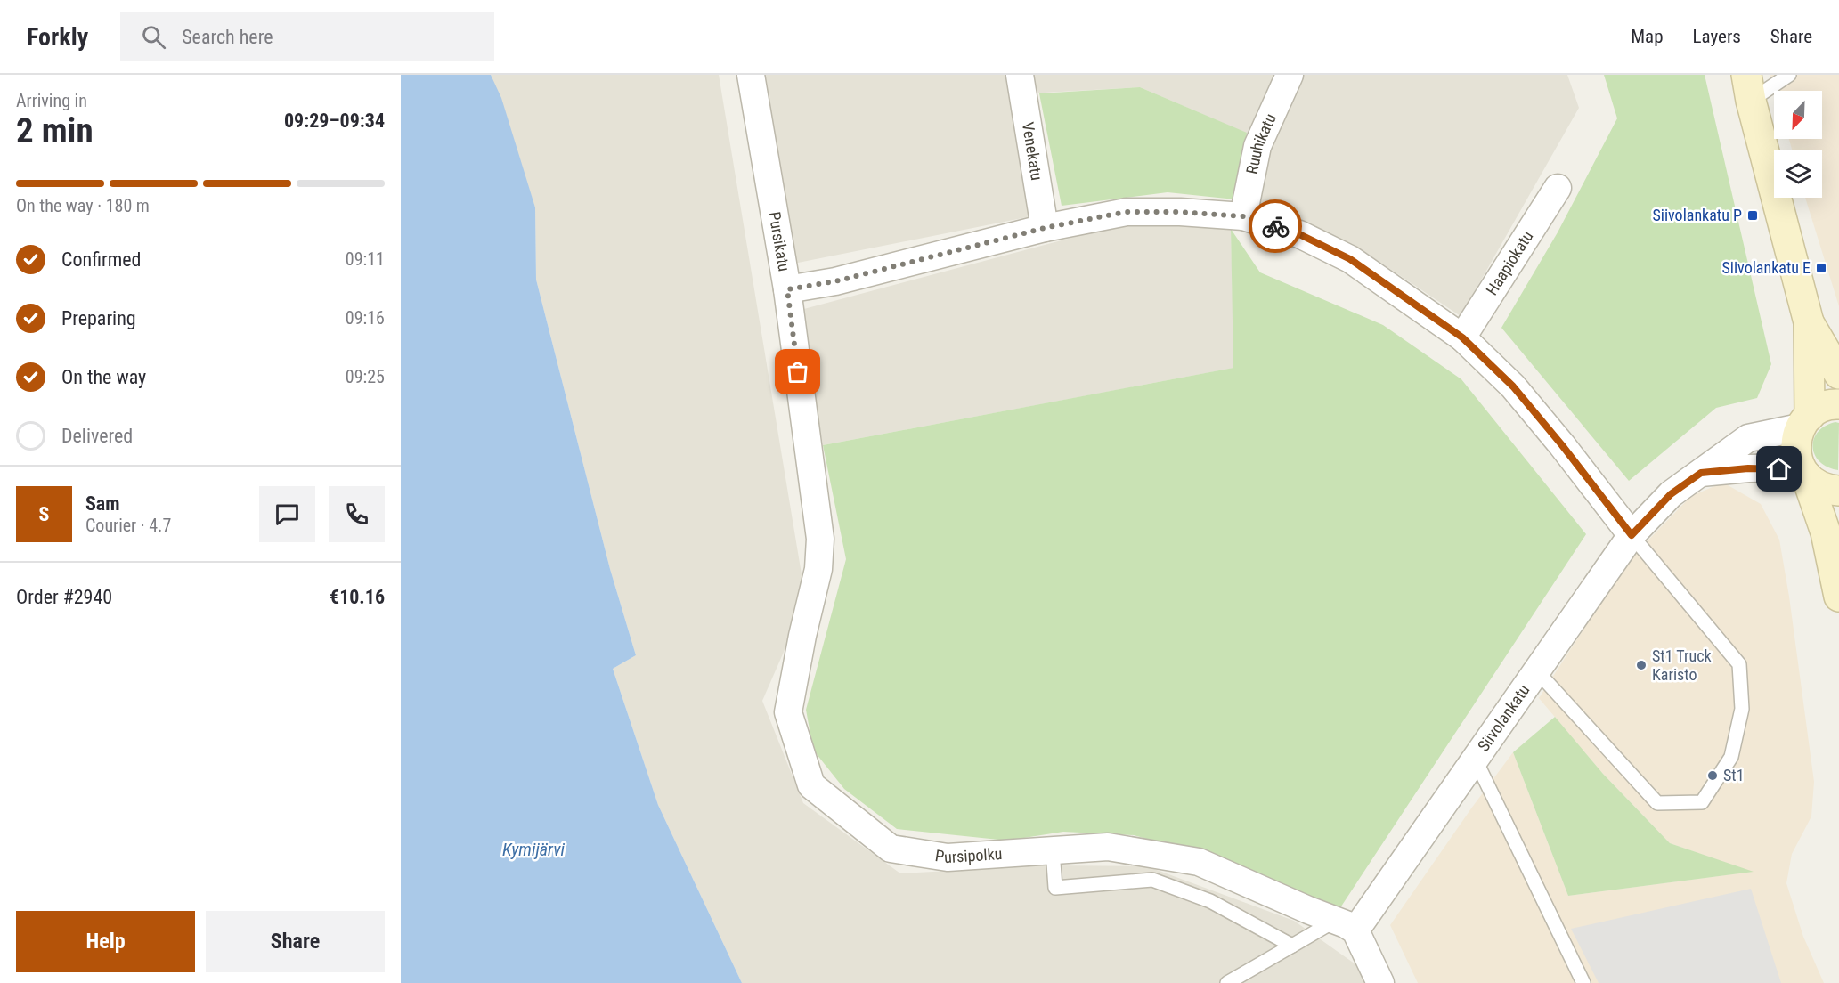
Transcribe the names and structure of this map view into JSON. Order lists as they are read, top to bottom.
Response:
{
  "streets": {
    "street": [
      "Ruuhikatu",
      "Venekatu",
      "Pursikatu",
      "Haapiokatu",
      "Siivolankatu",
      "Pursipolku"
    ]
  },
  "crossings": [
    ["Pursikatu", "Pursipolku"],
    ["Siivolankatu", "Pursipolku"]
  ],
  "water": ["Kymijärvi"],
  "places": {
    "transit": ["Siivolankatu P", "Siivolankatu E"],
    "other": ["St1 Truck Karisto", "St1"]
  },
  "north": "bottom left",
  "page": {
    "header": "Forkly",
    "search": "Search here",
    "nav": ["Map", "Layers", "Share"],
    "heading": ["2 min", "Arriving in", "09:29–09:34"],
    "panel": [
      "Sam",
      "Courier · 4.7",
      "Order #2940",
      "€10.16"
    ],
    "bar": "On the way · 180 m",
    "list": [
      ["Confirmed", "09:11"],
      ["Preparing", "09:16"],
      ["On the way", "09:25"],
      "Delivered"
    ],
    "round": "S",
    "buttons": ["Help", "Share"]
  }
}
